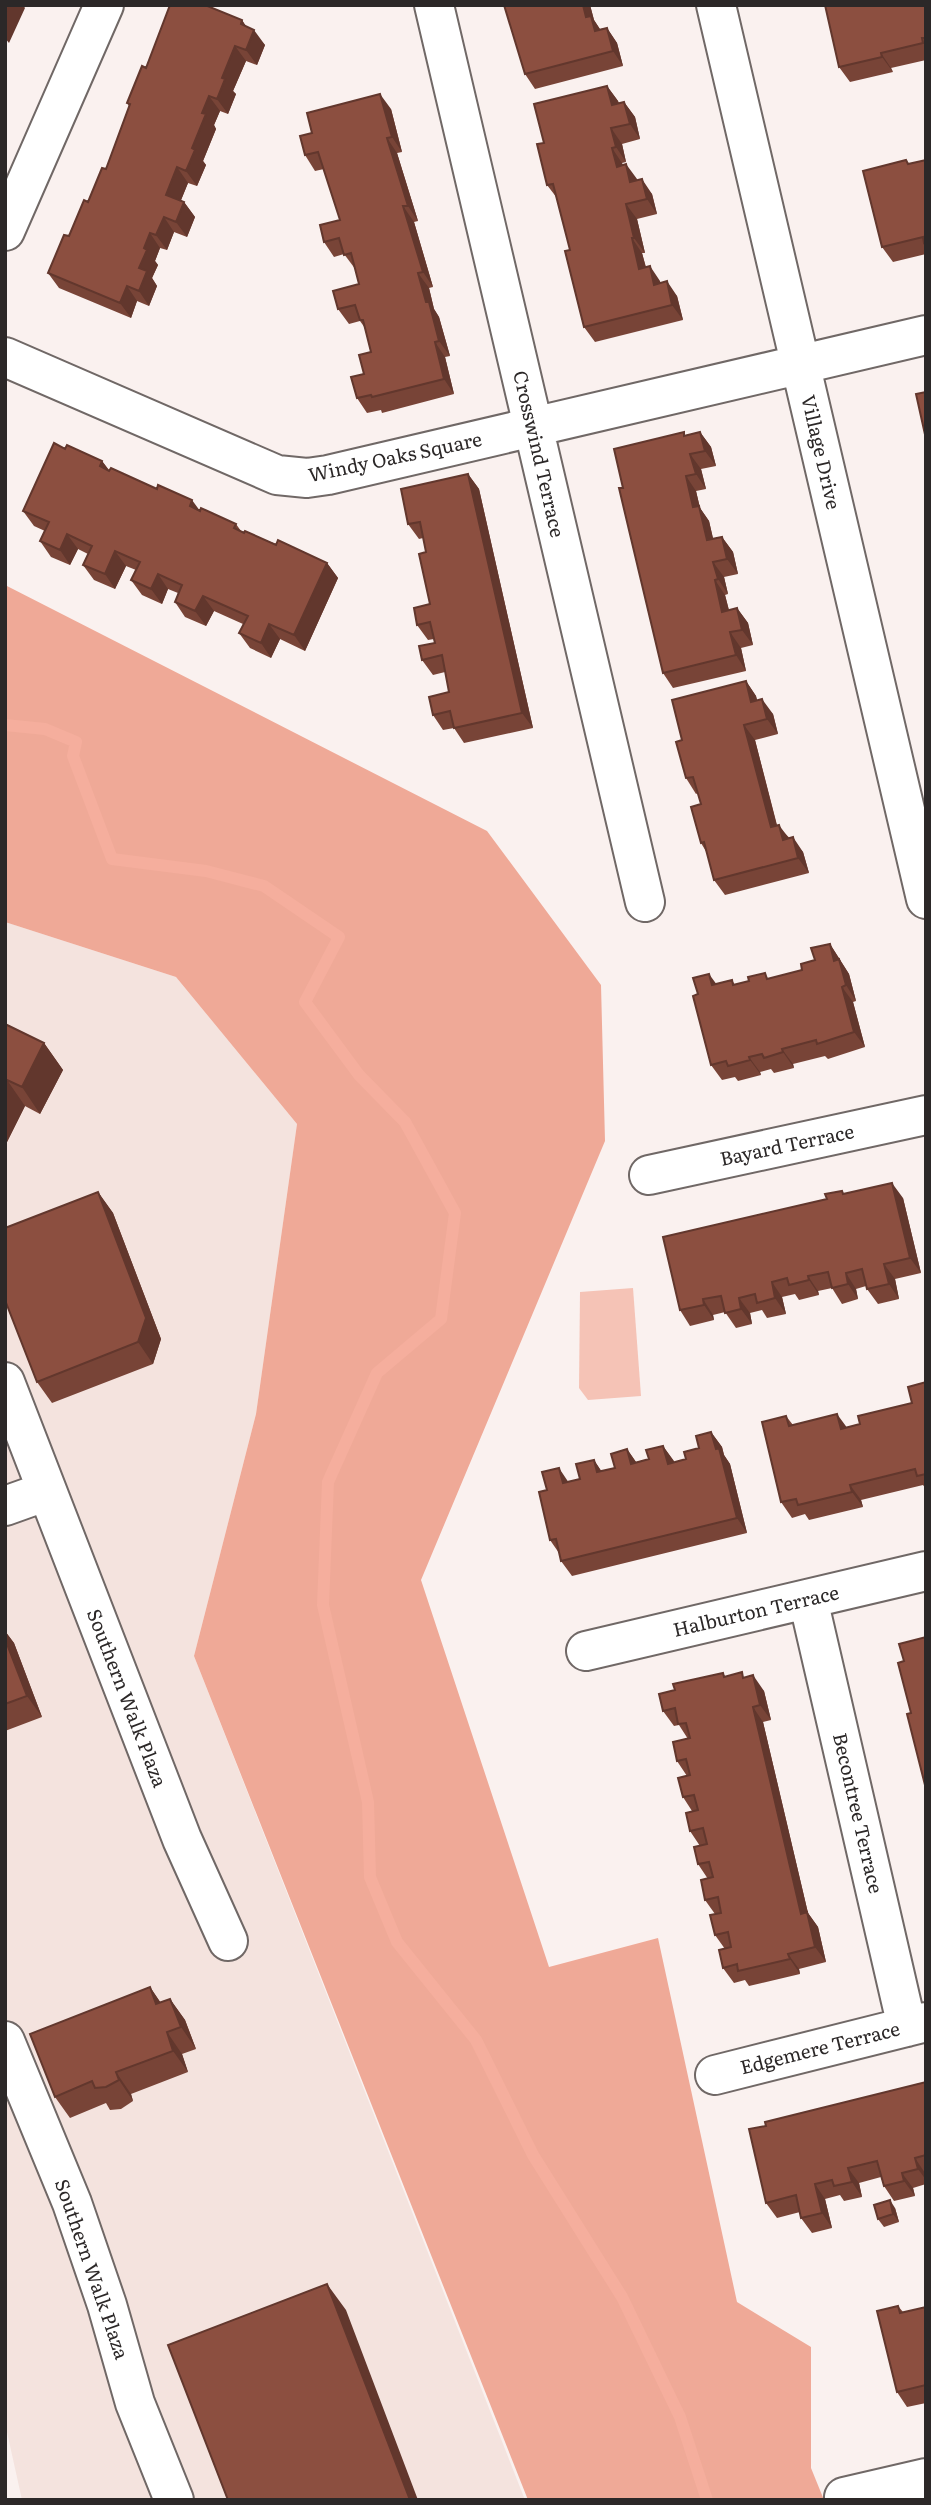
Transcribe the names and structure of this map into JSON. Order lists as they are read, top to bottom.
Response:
{
  "streets": {
    "street": [
      "Village Drive",
      "Crosswind Terrace",
      "Windy Oaks Square",
      "Bayard Terrace",
      "Halburton Terrace",
      "Southern Walk Plaza",
      "Becontree Terrace",
      "Edgemere Terrace"
    ]
  },
  "crossings": [
    ["Village Drive", "Windy Oaks Square"],
    ["Crosswind Terrace", "Windy Oaks Square"],
    ["Halburton Terrace", "Becontree Terrace"],
    ["Becontree Terrace", "Edgemere Terrace"]
  ]
}
